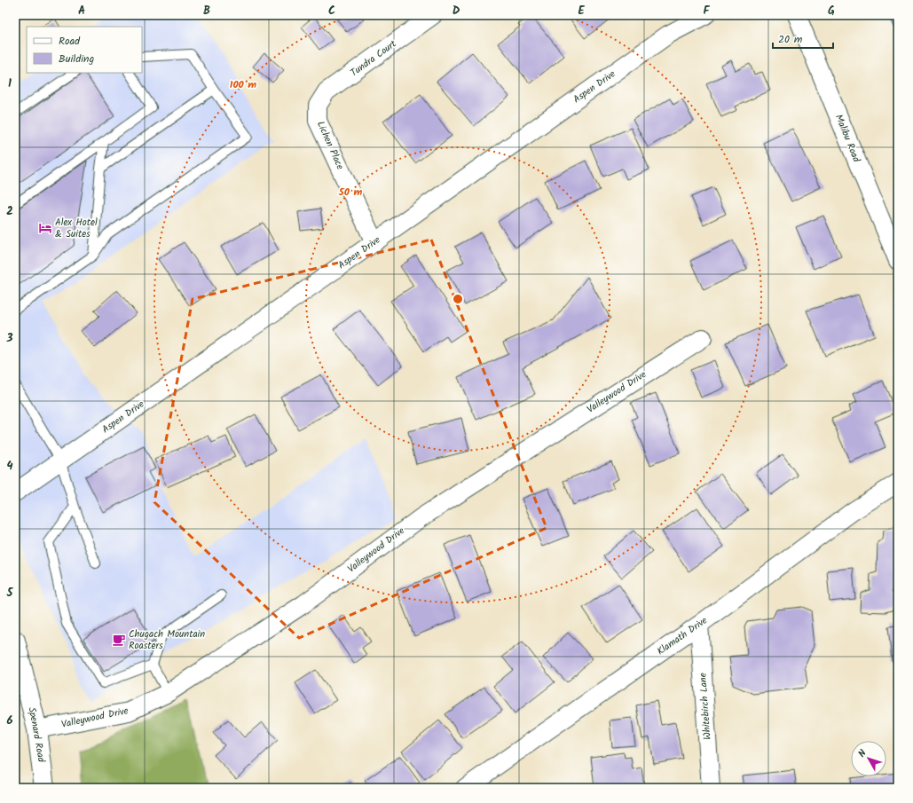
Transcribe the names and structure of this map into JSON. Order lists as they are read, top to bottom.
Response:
{
  "streets": {
    "main road": ["Spenard Road"],
    "street": [
      "Tundra Court",
      "Aspen Drive",
      "Malibu Road",
      "Lichen Place",
      "Valleywood Drive",
      "Klamath Drive",
      "Whitebirch Lane"
    ]
  },
  "crossings": [
    ["Tundra Court", "Lichen Place"],
    ["Aspen Drive", "Lichen Place"],
    ["Valleywood Drive", "Spenard Road"],
    ["Klamath Drive", "Whitebirch Lane"]
  ],
  "places": {
    "hotel": ["Alex Hotel & Suites"],
    "cafe": ["Chugach Mountain Roasters"]
  },
  "legend": ["Road", "Building"],
  "scale_bar": "20 m",
  "north": "top left",
  "grid": {
    "columns": [
      "A",
      "B",
      "C",
      "D",
      "E",
      "F",
      "G"
    ],
    "rows": [
      "1",
      "2",
      "3",
      "4",
      "5",
      "6"
    ]
  },
  "rings": ["100 m", "50 m"]
}
